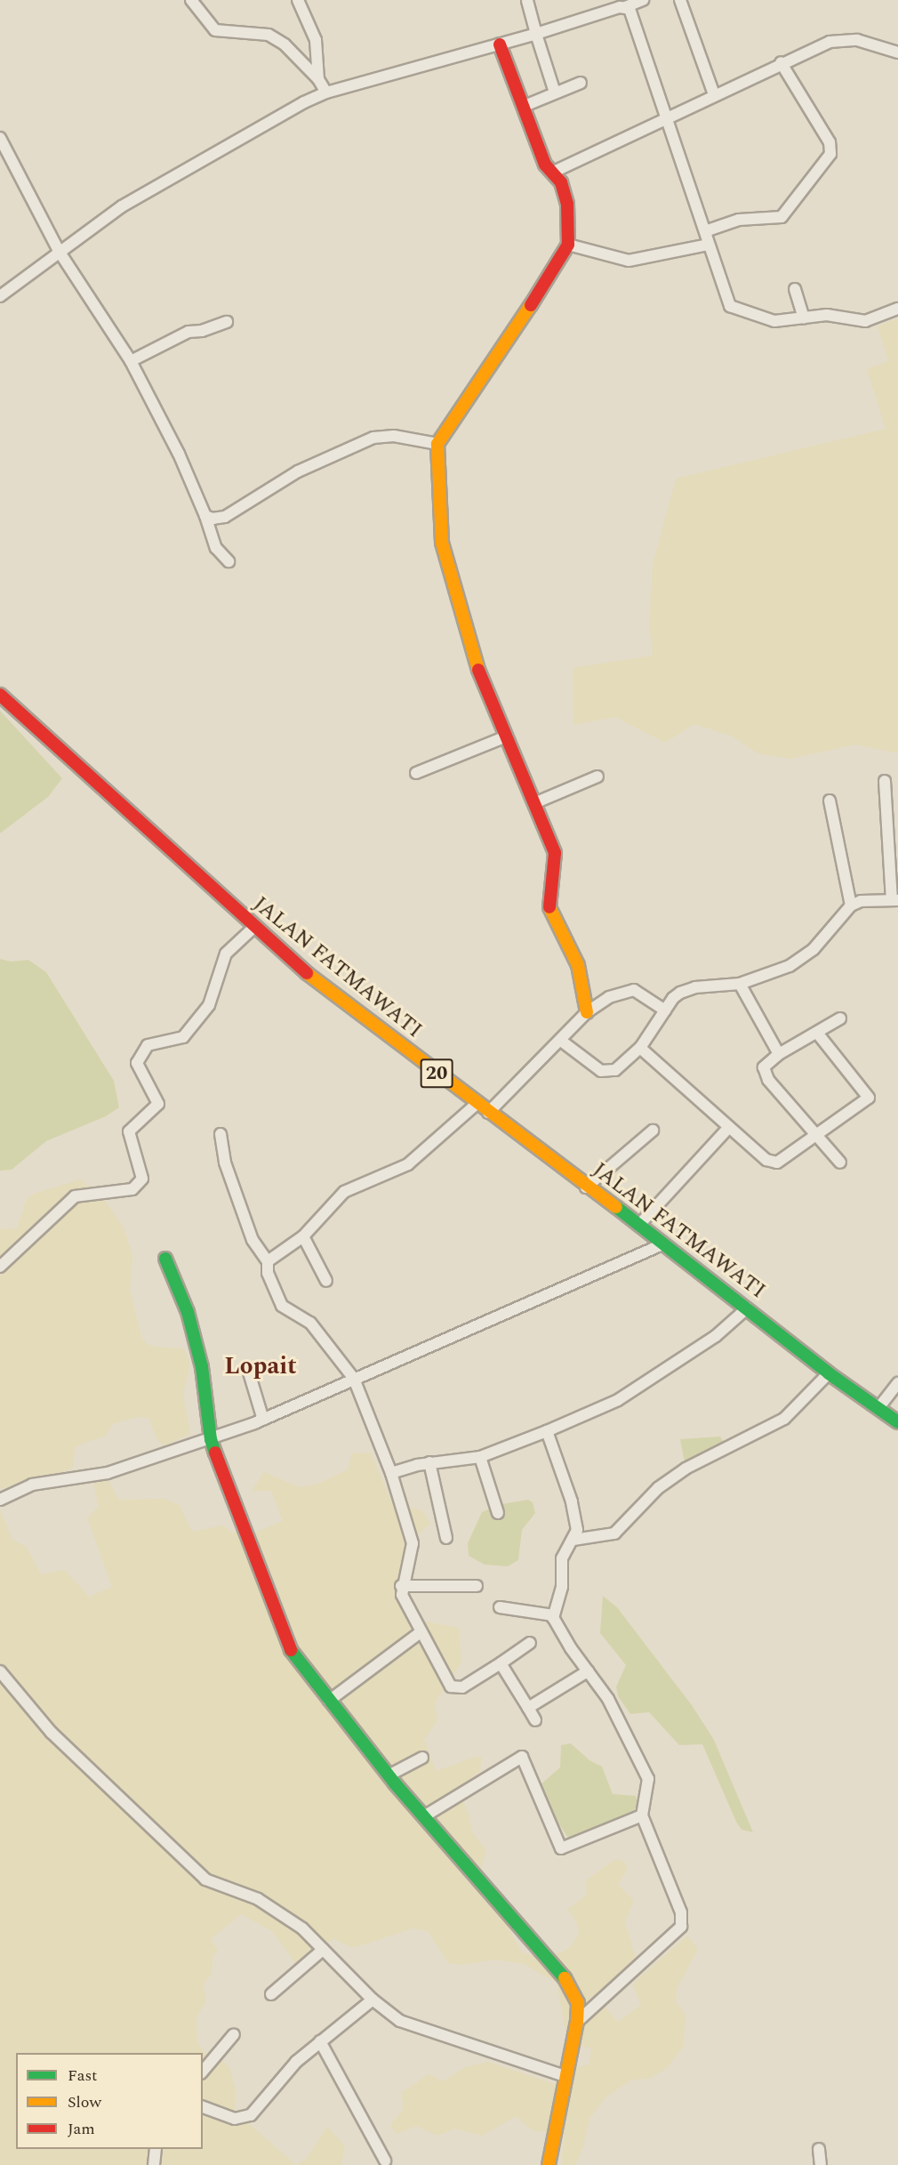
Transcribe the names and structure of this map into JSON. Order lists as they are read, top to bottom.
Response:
{
  "streets": {
    "main road": ["JALAN FATMAWATI", "20"]
  },
  "districts": ["Lopait"],
  "legend": ["Fast", "Slow", "Jam"]
}
